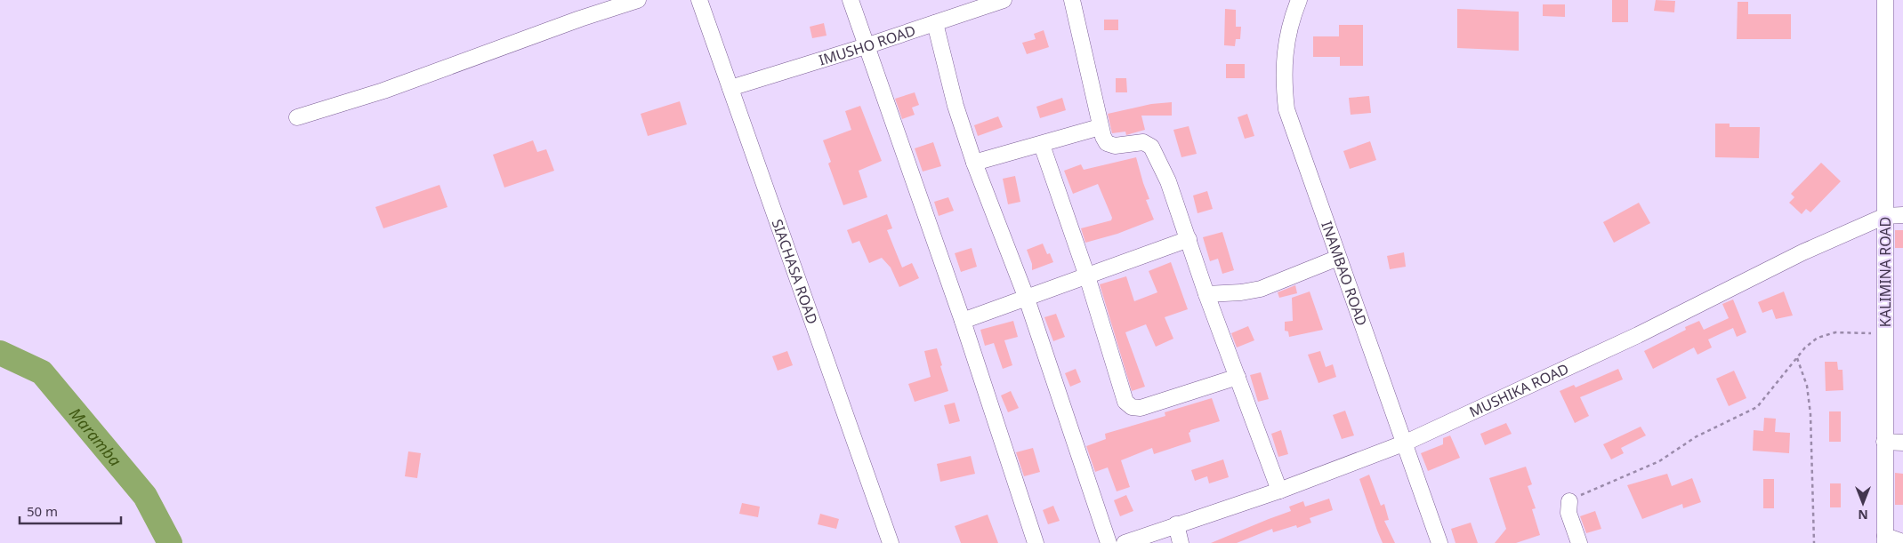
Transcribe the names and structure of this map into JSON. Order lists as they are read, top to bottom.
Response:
{
  "streets": {
    "street": [
      "IMUSHO ROAD",
      "SIACHASA ROAD",
      "KALIMINA ROAD",
      "INAMBAO ROAD",
      "MUSHIKA ROAD"
    ]
  },
  "crossings": [
    ["IMUSHO ROAD", "SIACHASA ROAD"],
    ["KALIMINA ROAD", "MUSHIKA ROAD"],
    ["INAMBAO ROAD", "MUSHIKA ROAD"]
  ],
  "water": ["Maramba"],
  "scale_bar": "50 m",
  "north": "bottom"
}
